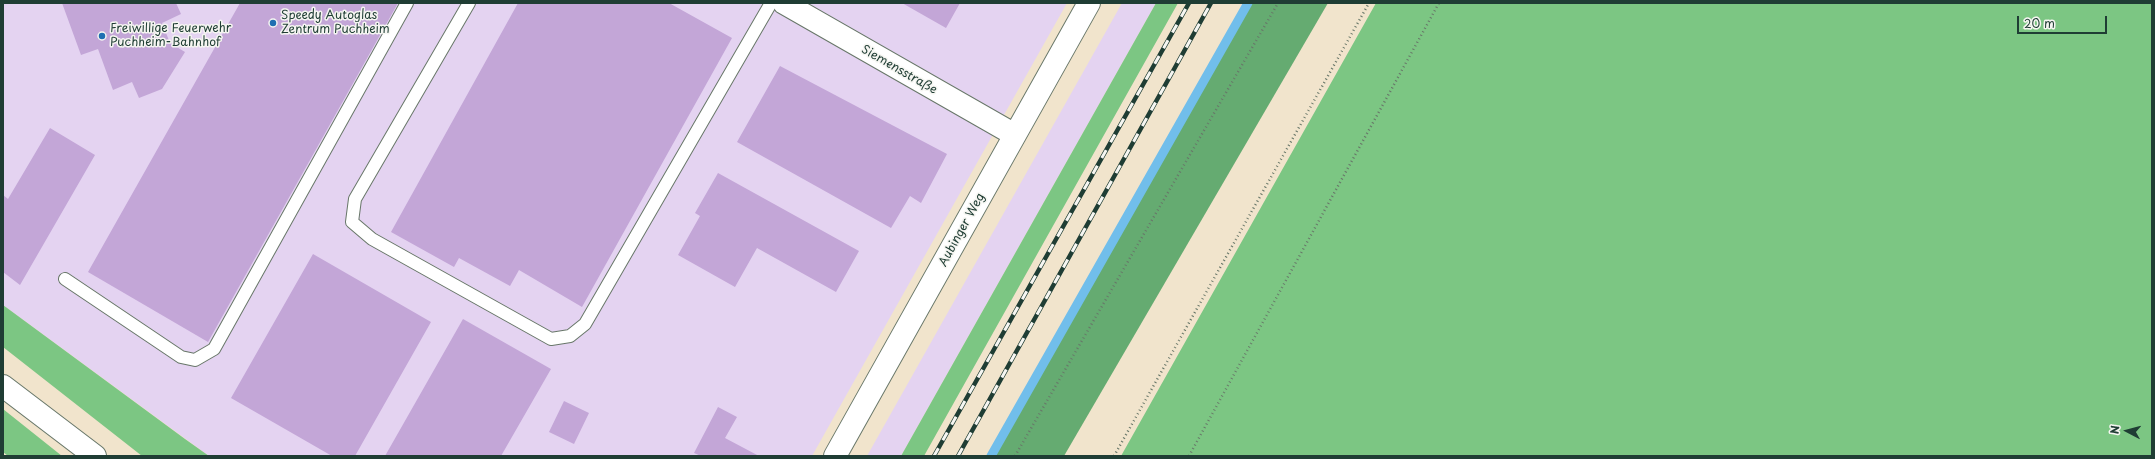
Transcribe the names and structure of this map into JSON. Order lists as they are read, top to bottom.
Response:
{
  "streets": {
    "street": ["Siemensstraße", "Aubinger Weg"]
  },
  "crossings": [
    ["Siemensstraße", "Aubinger Weg"]
  ],
  "places": ["Speedy Autoglas Zentrum Puchheim", "Freiwillige Feuerwehr Puchheim-Bahnhof"],
  "scale_bar": "20 m",
  "north": "left"
}
